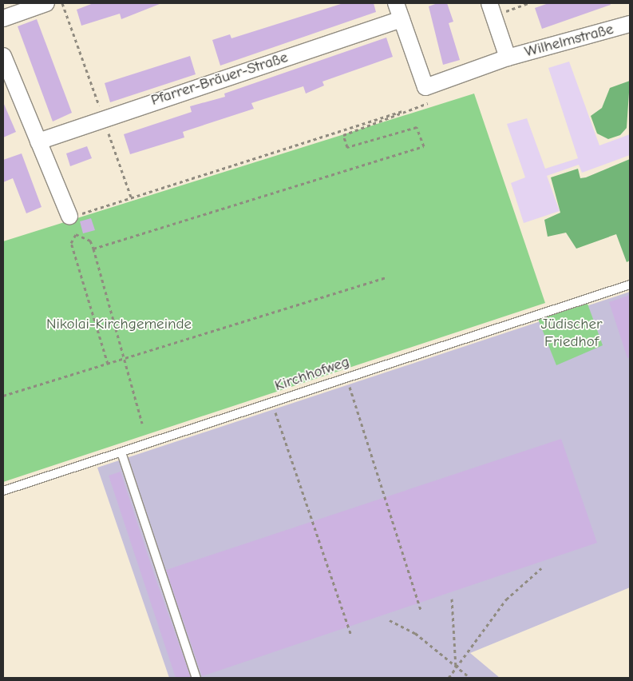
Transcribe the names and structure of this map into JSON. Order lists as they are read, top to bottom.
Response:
{
  "streets": {
    "street": ["Wilhelmstraße", "Pfarrer-Bräuer-Straße"],
    "lane": ["Kirchhofweg"]
  },
  "parks": ["Nikolai-Kirchgemeinde", "Jüdischer Friedhof"]
}
